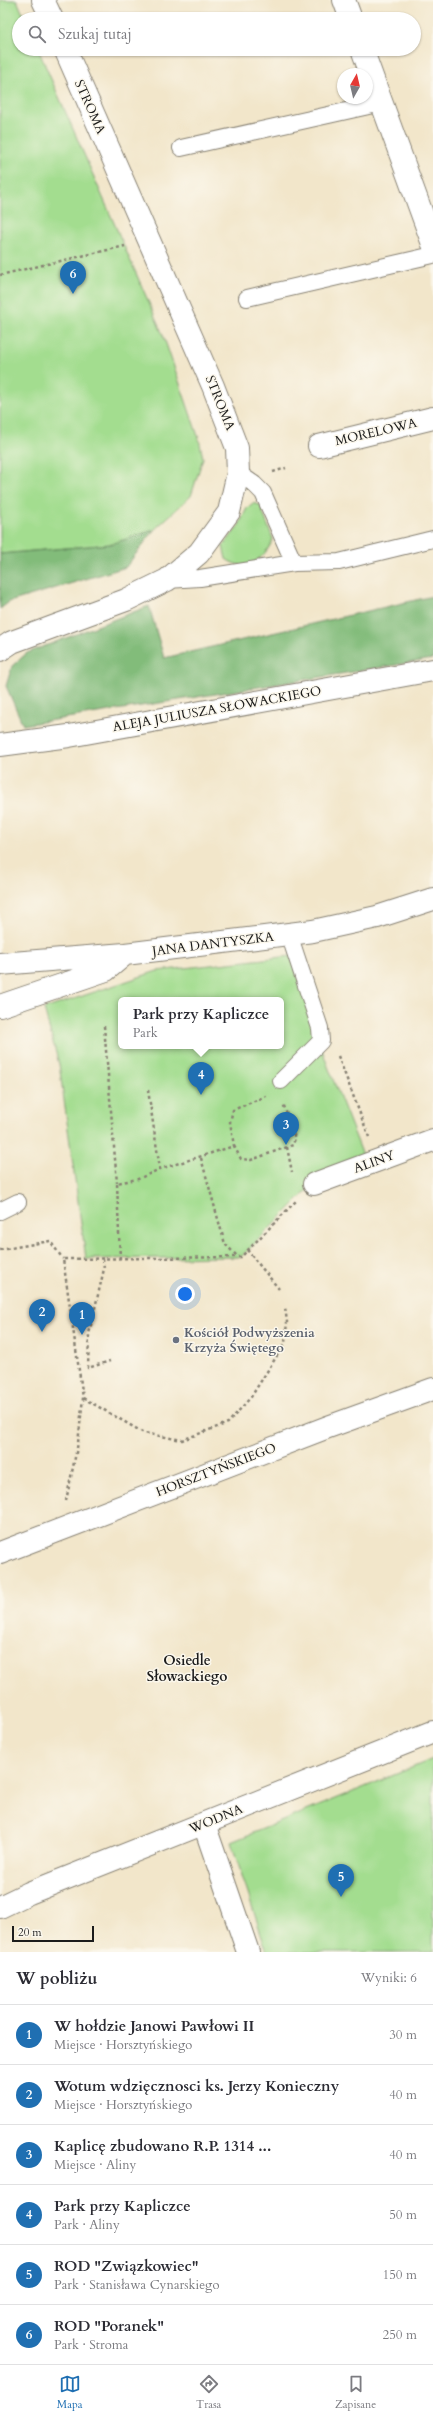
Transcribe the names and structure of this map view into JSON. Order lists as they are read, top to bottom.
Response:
{
  "streets": {
    "street": [
      "STROMA",
      "MORELOWA",
      "ALEJA JULIUSZA SŁOWACKIEGO",
      "JANA DANTYSZKA",
      "ALINY",
      "HORSZTYŃSKIEGO",
      "WODNA"
    ]
  },
  "districts": ["Osiedle Słowackiego"],
  "places": ["Kościół Podwyższenia Krzyża Świętego"],
  "scale_bar": "20 m",
  "north": "top",
  "page": {
    "search": "Szukaj tutaj",
    "pins": [
      "6",
      "4",
      "3",
      "2",
      "1",
      "5"
    ],
    "popup": ["Park przy Kapliczce", "Park"],
    "scale": "20 m",
    "heading": ["W pobliżu", "Wyniki: 6"],
    "list": [
      {
        "mark": "1",
        "name": "W hołdzie Janowi Pawłowi II",
        "note": "Miejsce · Horsztyńskiego",
        "value": "30 m"
      },
      {
        "mark": "2",
        "name": "Wotum wdzięcznosci ks. Jerzy Konieczny",
        "note": "Miejsce · Horsztyńskiego",
        "value": "40 m"
      },
      {
        "mark": "3",
        "name": "Kaplicę zbudowano R.P. 1314 ...",
        "note": "Miejsce · Aliny",
        "value": "40 m"
      },
      {
        "mark": "4",
        "name": "Park przy Kapliczce",
        "note": "Park · Aliny",
        "value": "50 m"
      },
      {
        "mark": "5",
        "name": "ROD \"Związkowiec\"",
        "note": "Park · Stanisława Cynarskiego",
        "value": "150 m"
      },
      {
        "mark": "6",
        "name": "ROD \"Poranek\"",
        "note": "Park · Stroma",
        "value": "250 m"
      }
    ],
    "nav": ["Mapa", "Trasa", "Zapisane"]
  }
}
